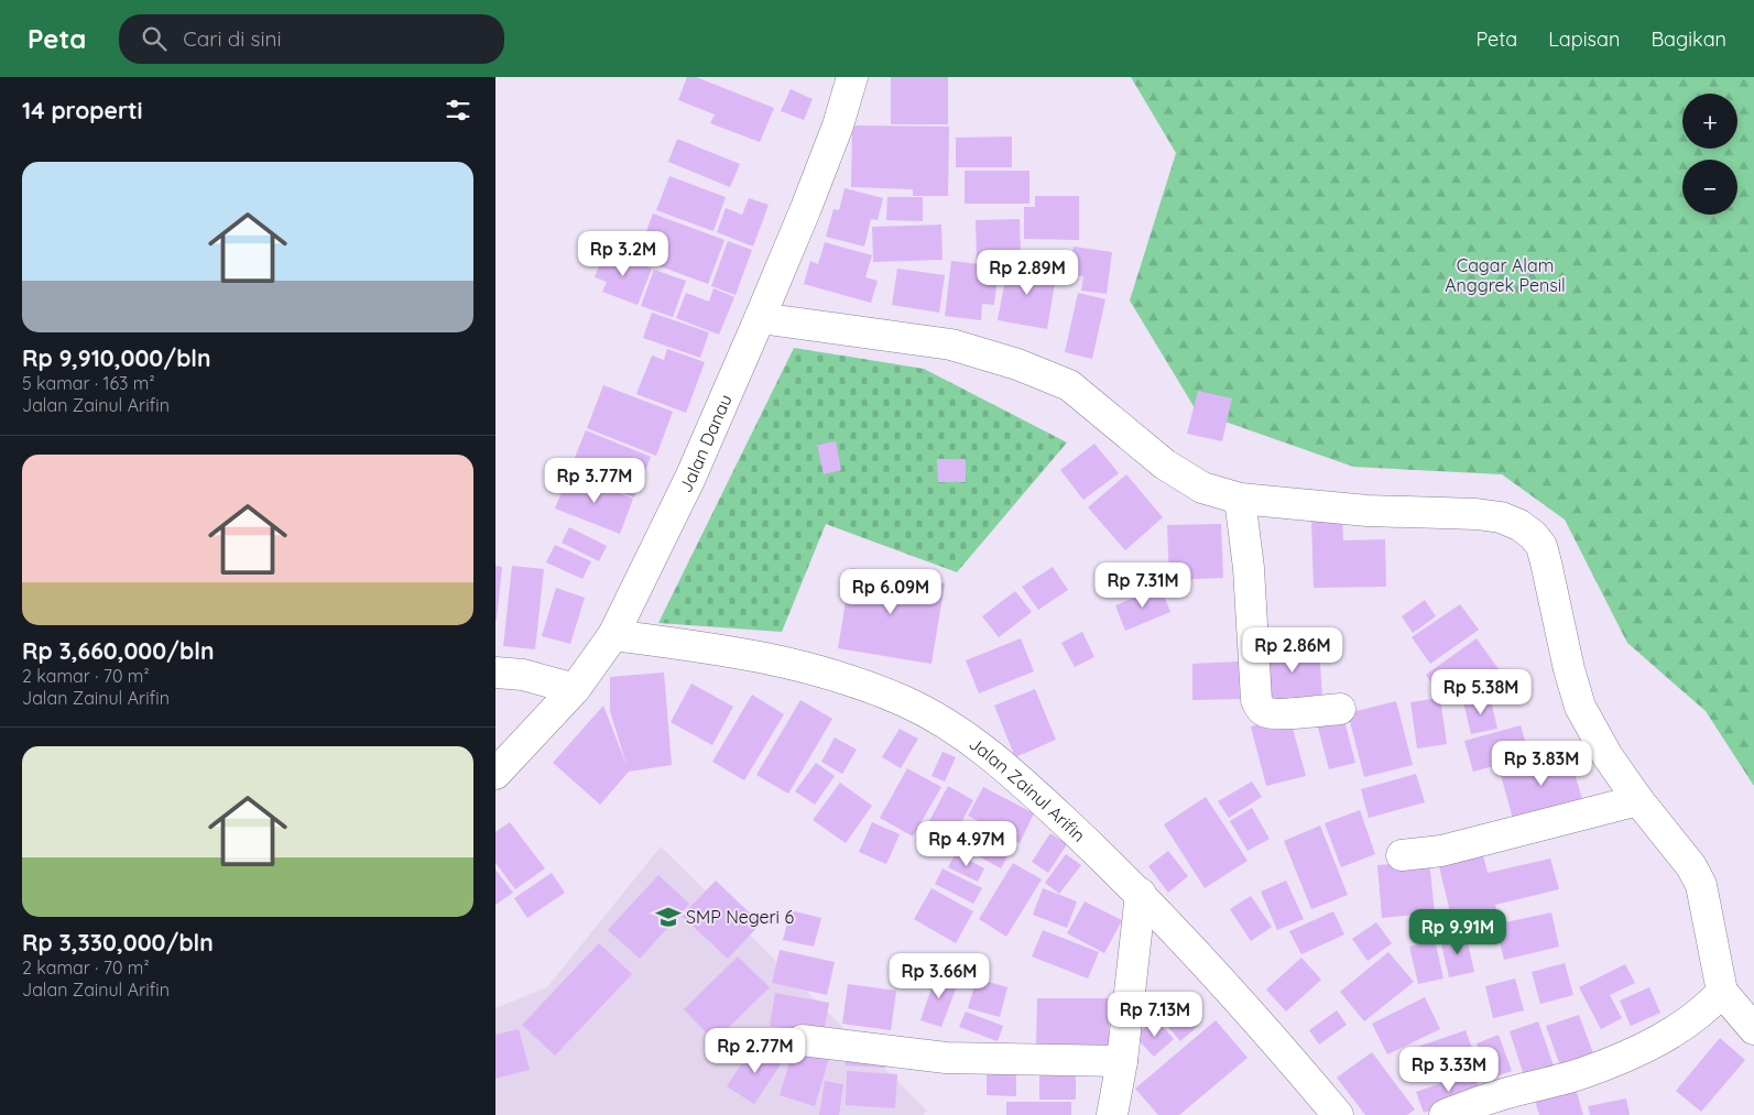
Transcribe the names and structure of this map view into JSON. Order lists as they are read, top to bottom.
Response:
{
  "streets": {
    "street": ["Jalan Danau", "Jalan Zainul Arifin"]
  },
  "crossings": [
    ["Jalan Danau", "Jalan Zainul Arifin"]
  ],
  "parks": ["Cagar Alam Anggrek Pensil"],
  "places": {
    "school or university": ["SMP Negeri 6"]
  },
  "page": {
    "header": "Peta",
    "search": "Cari di sini",
    "nav": ["Peta", "Lapisan", "Bagikan"],
    "heading": "14 properti",
    "map_buttons": ["+", "−"],
    "list": [
      {
        "name": "Rp 9,910,000/bln",
        "note": "5 kamar · 163 m² · Jalan Zainul Arifin"
      },
      {
        "name": "Rp 3,660,000/bln",
        "note": "2 kamar · 70 m² · Jalan Zainul Arifin"
      },
      {
        "name": "Rp 3,330,000/bln",
        "note": "2 kamar · 70 m² · Jalan Zainul Arifin"
      }
    ],
    "price": [
      "Rp 3.2M",
      "Rp 2.89M",
      "Rp 3.77M",
      "Rp 7.31M",
      "Rp 6.09M",
      "Rp 2.86M",
      "Rp 5.38M",
      "Rp 3.83M",
      "Rp 4.97M",
      "Rp 9.91M",
      "Rp 3.66M",
      "Rp 7.13M",
      "Rp 2.77M",
      "Rp 3.33M"
    ]
  }
}
